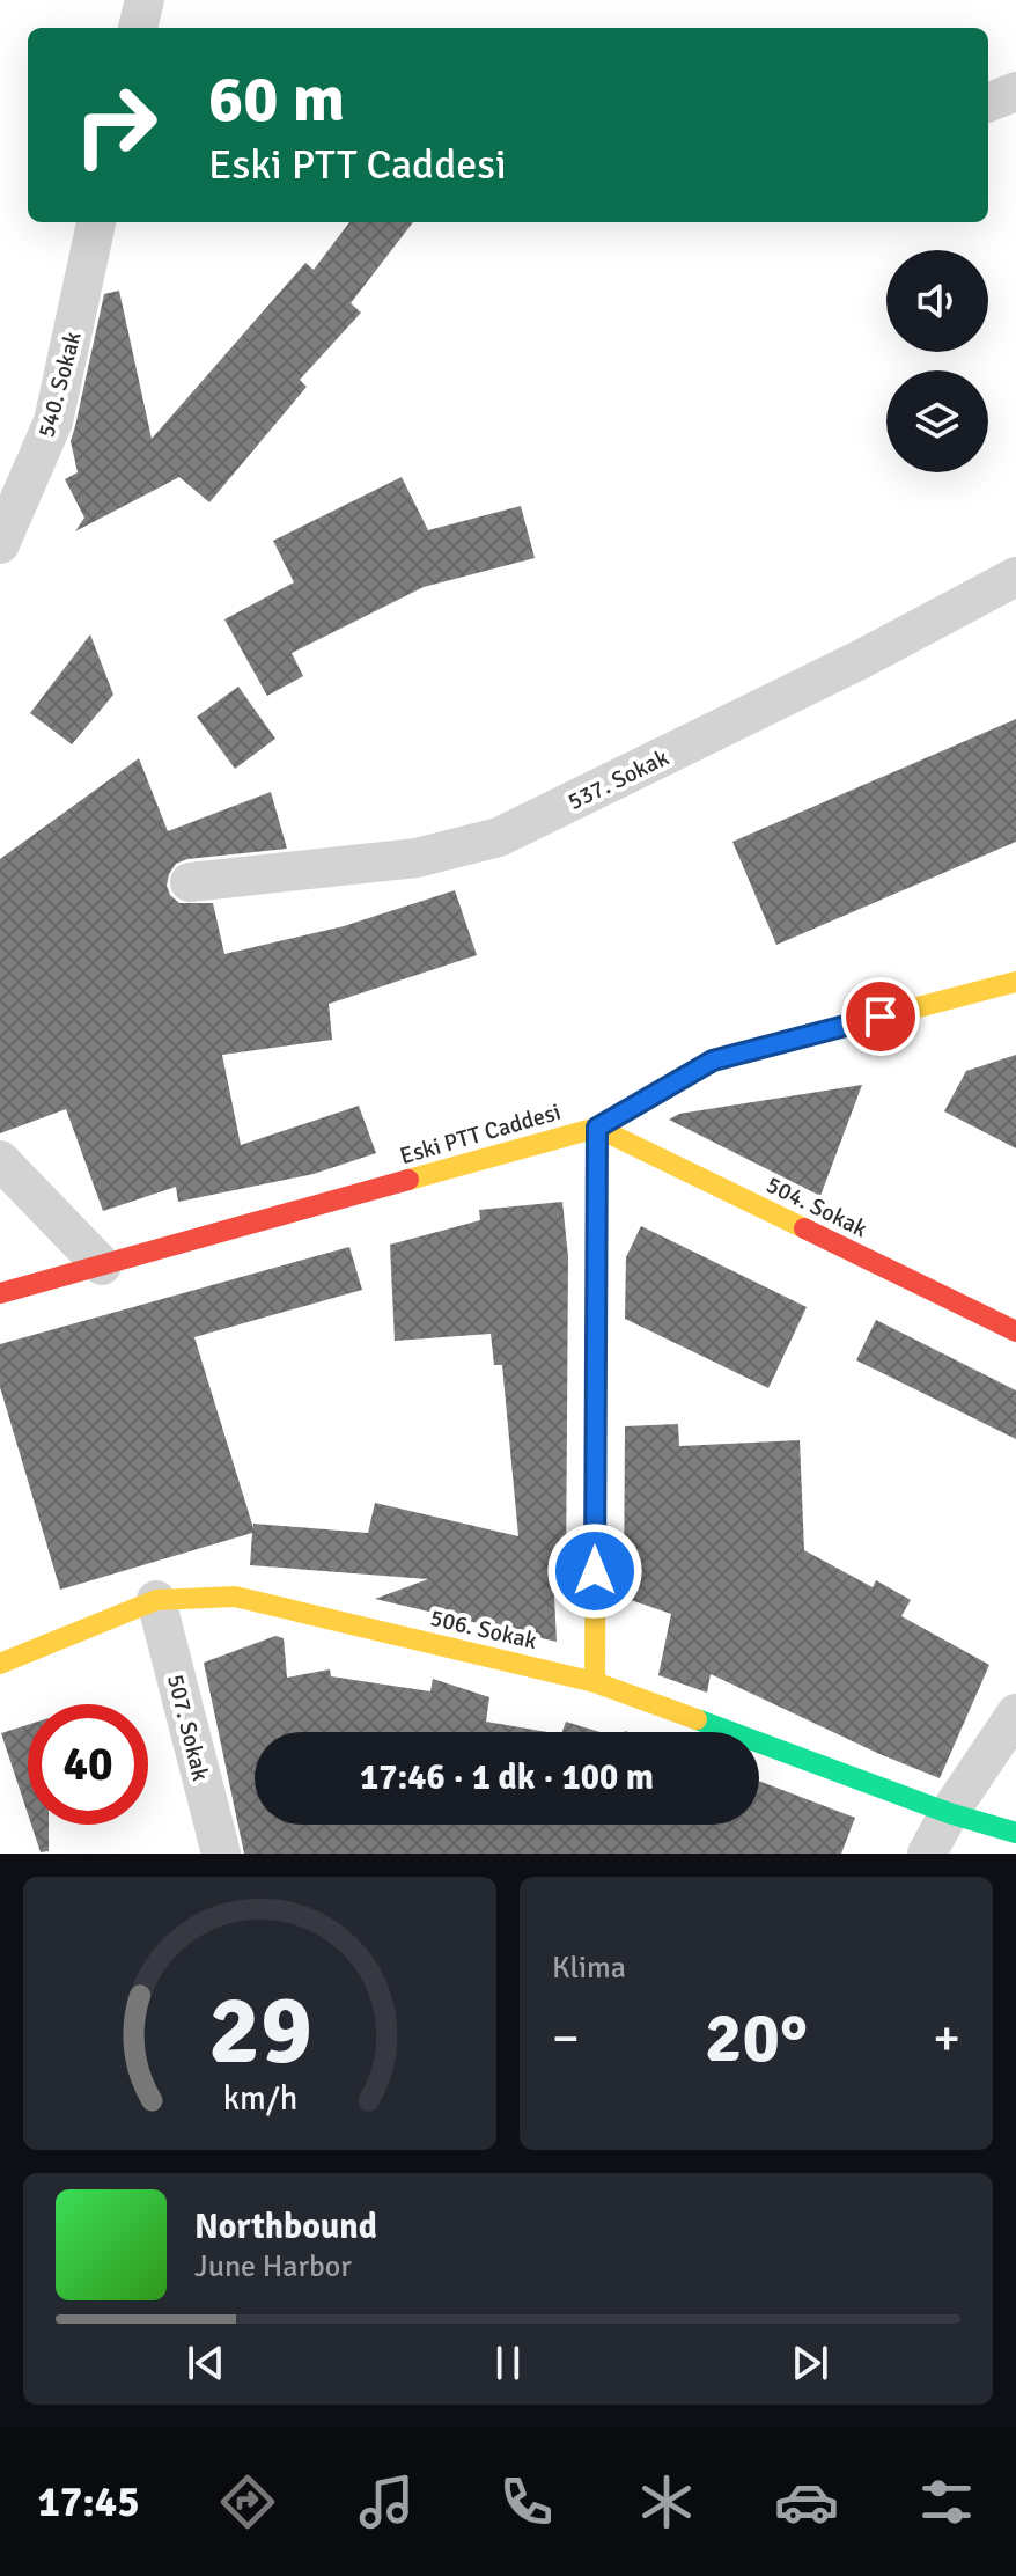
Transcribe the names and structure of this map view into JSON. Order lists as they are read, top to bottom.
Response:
{
  "streets": {
    "street": [
      "540. Sokak",
      "537. Sokak",
      "Eski PTT Caddesi",
      "504. Sokak",
      "506. Sokak",
      "507. Sokak"
    ]
  },
  "crossings": [
    ["Eski PTT Caddesi", "504. Sokak"],
    ["506. Sokak", "507. Sokak"]
  ],
  "page": {
    "turn": ["60 m", "Eski PTT Caddesi"],
    "limit": "40",
    "trip": "17:46 · 1 dk · 100 m",
    "tile": "Klima",
    "heat": ["−", "20°", "+"],
    "song": ["Northbound", "June Harbor"],
    "tabs": "17:45",
    "gauge": ["29", "km/h"]
  }
}
